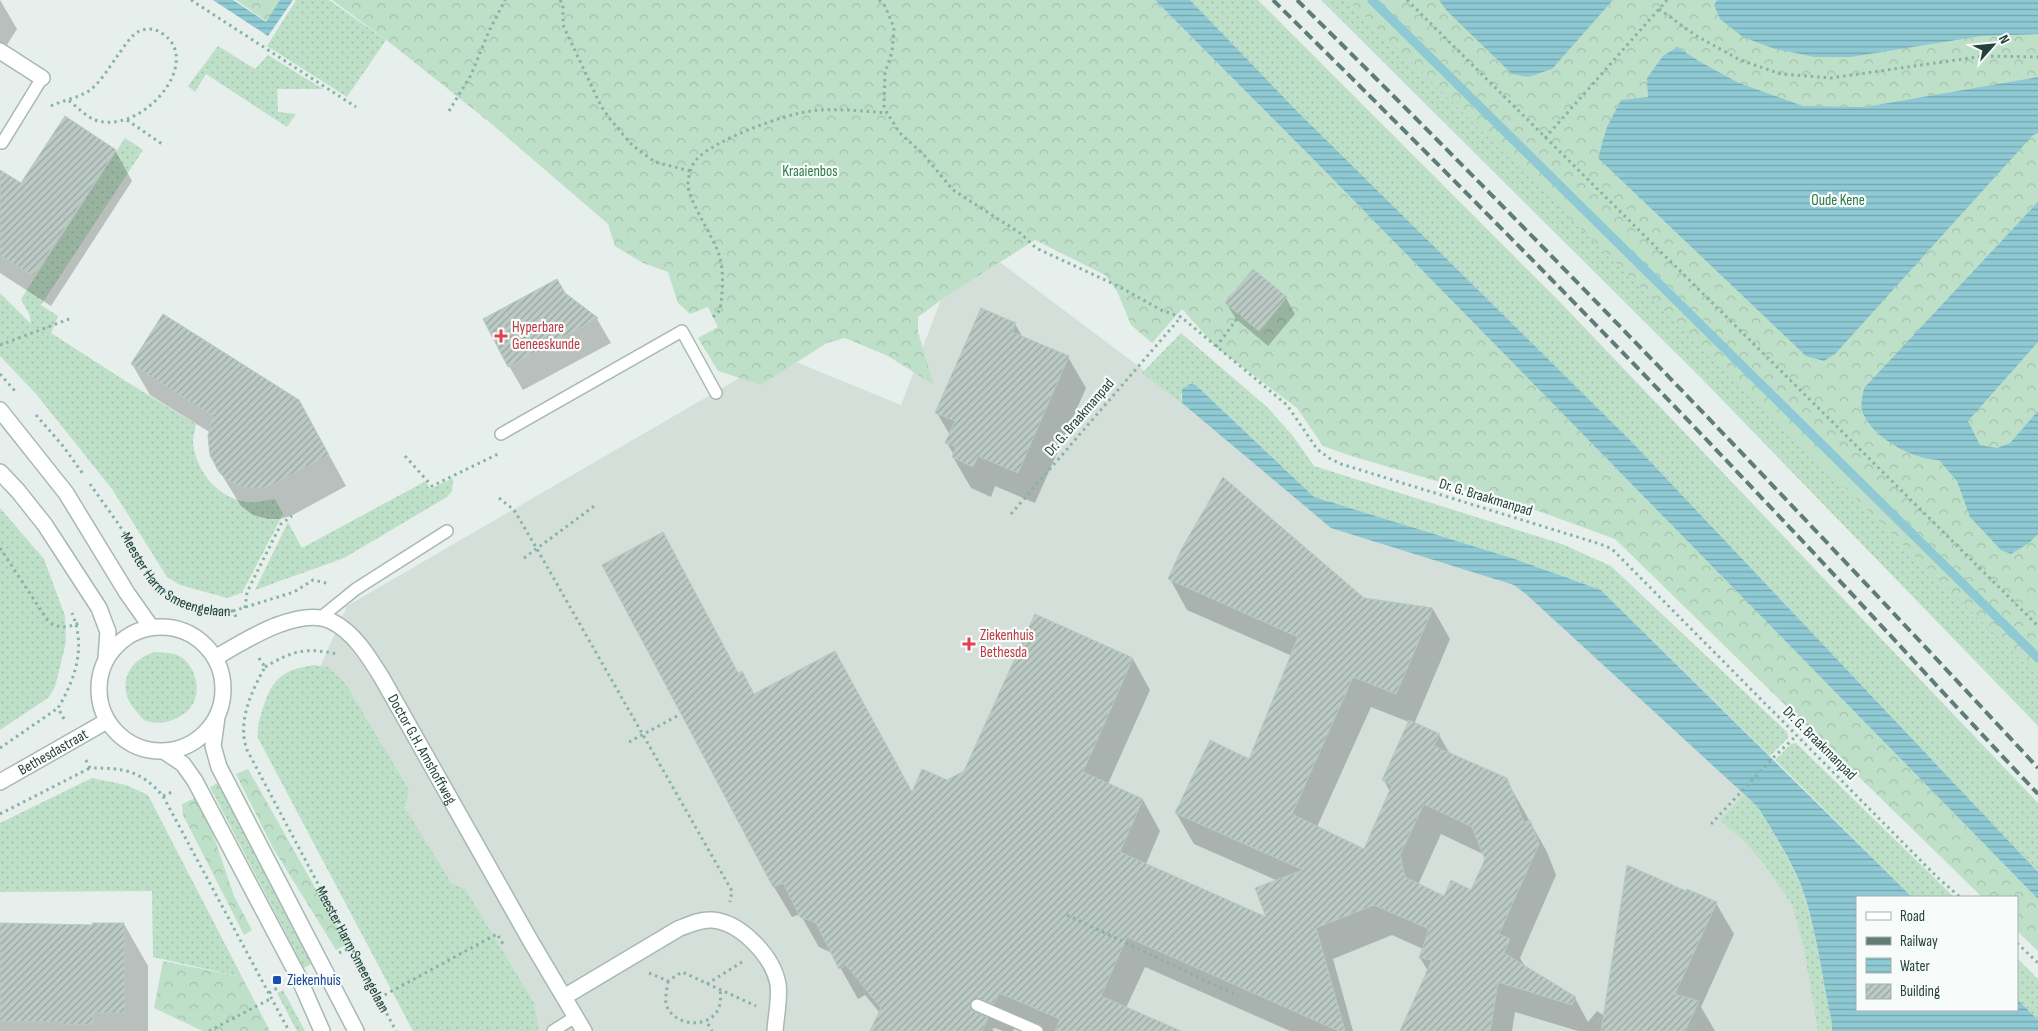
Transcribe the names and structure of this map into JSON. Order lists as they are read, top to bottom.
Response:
{
  "streets": {
    "street": ["Meester Harm Smeengelaan", "Doctor G.H. Amshoffweg", "Bethesdastraat"],
    "path": ["Dr. G. Braakmanpad"]
  },
  "crossings": [
    ["Meester Harm Smeengelaan", "Doctor G.H. Amshoffweg"],
    ["Meester Harm Smeengelaan", "Bethesdastraat"],
    ["Doctor G.H. Amshoffweg", "Bethesdastraat"]
  ],
  "parks": ["Kraaienbos", "Oude Kene"],
  "places": {
    "health": ["Hyperbare Geneeskunde", "Ziekenhuis Bethesda"],
    "transit": ["Ziekenhuis"]
  },
  "legend": [
    "Road",
    "Railway",
    "Water",
    "Building"
  ],
  "north": "top right"
}
